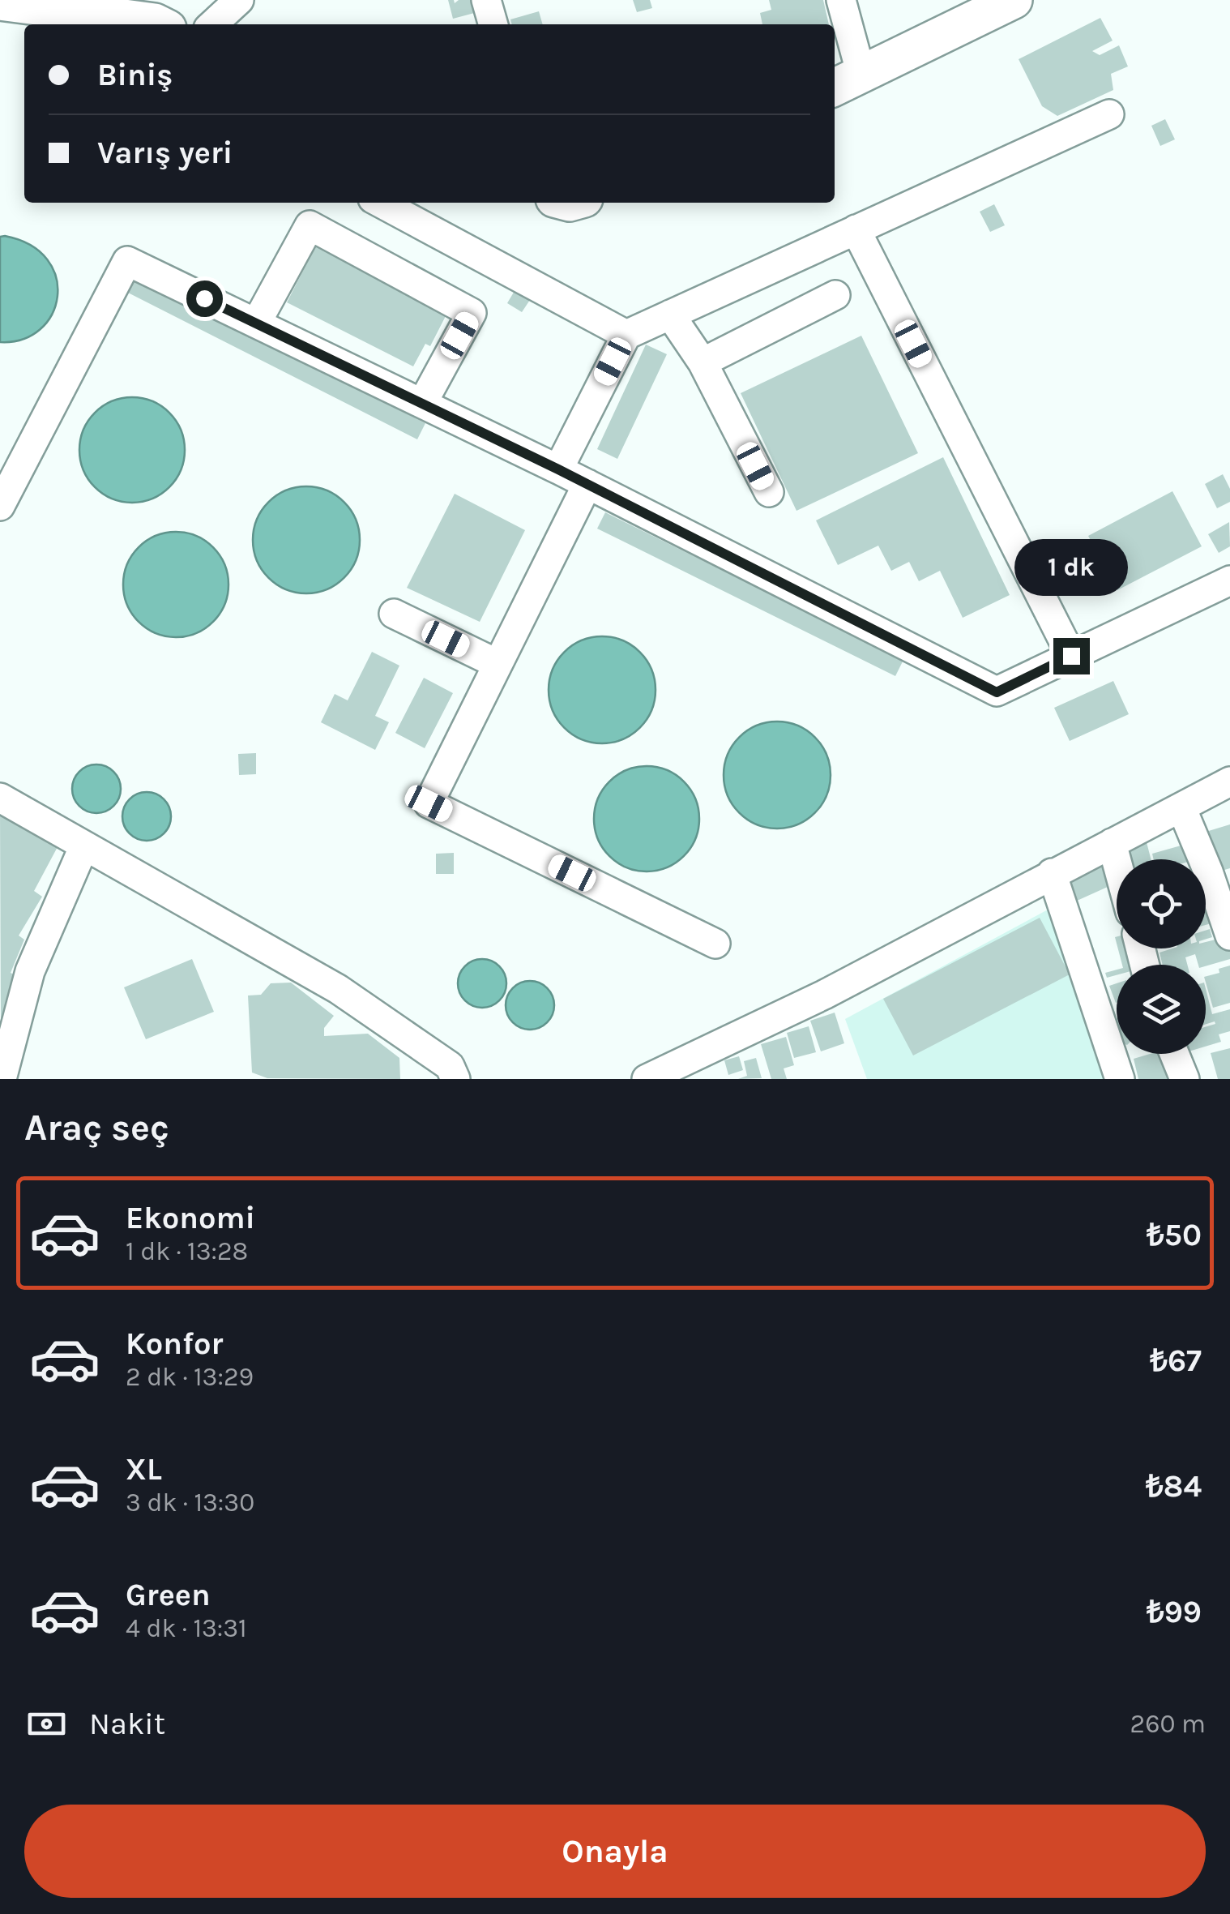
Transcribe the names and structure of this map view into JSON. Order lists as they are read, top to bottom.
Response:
{
  "page": {
    "banner": ["Biniş", "Varış yeri"],
    "bubble": "1 dk",
    "heading": "Araç seç",
    "list": [
      {
        "name": "Ekonomi",
        "note": "1 dk · 13:28",
        "value": "₺50"
      },
      {
        "name": "Konfor",
        "note": "2 dk · 13:29",
        "value": "₺67"
      },
      {
        "name": "XL",
        "note": "3 dk · 13:30",
        "value": "₺84"
      },
      {
        "name": "Green",
        "note": "4 dk · 13:31",
        "value": "₺99"
      }
    ],
    "pay": ["Nakit", "260 m"],
    "buttons": "Onayla"
  }
}
